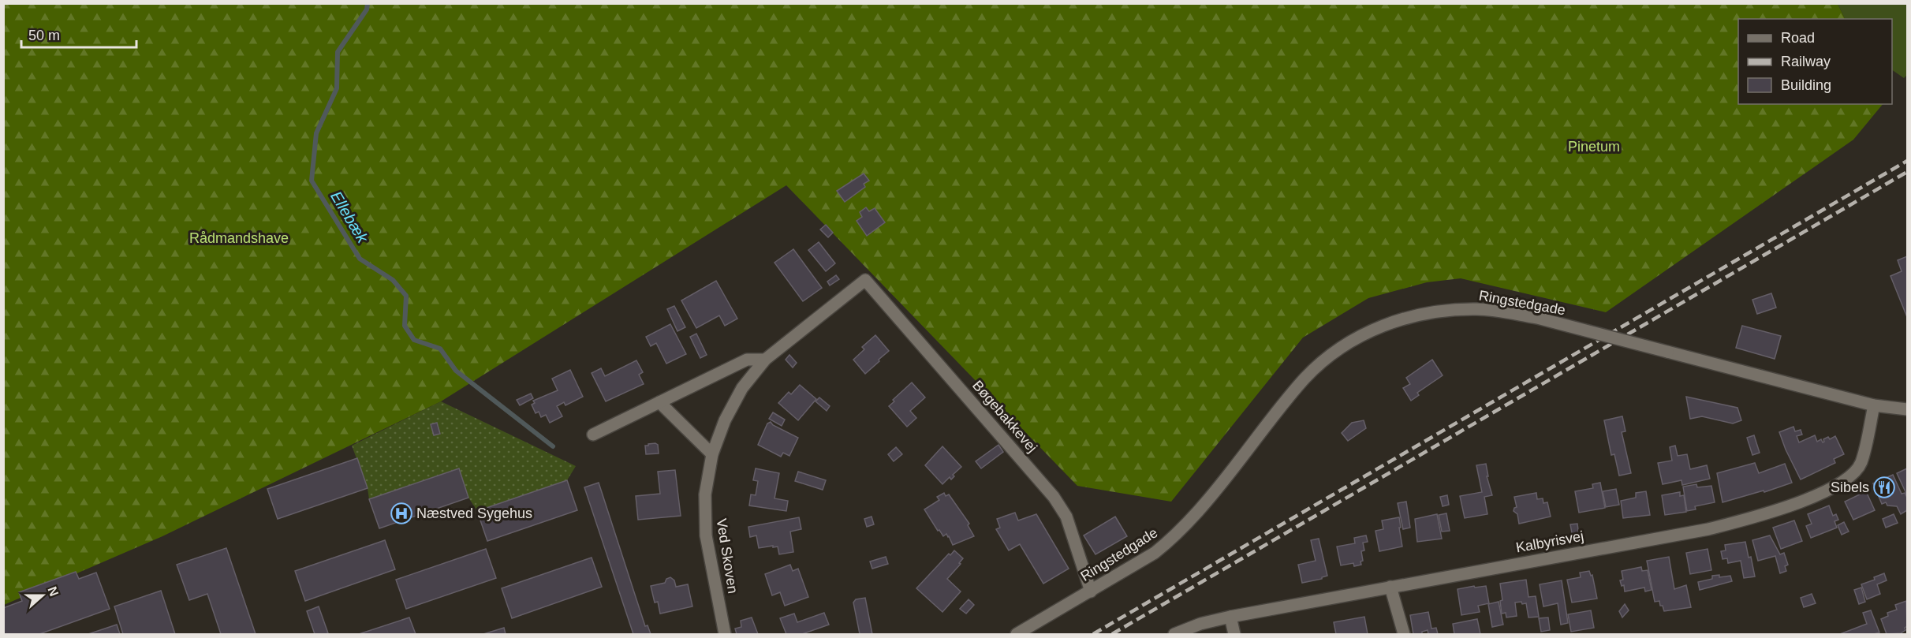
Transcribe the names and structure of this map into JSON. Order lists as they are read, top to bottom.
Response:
{
  "streets": {
    "street": [
      "Ringstedgade",
      "Bøgebakkevej",
      "Kalbyrisvej",
      "Ved Skoven"
    ]
  },
  "crossings": [
    ["Ringstedgade", "Bøgebakkevej"],
    ["Ringstedgade", "Kalbyrisvej"],
    ["Bøgebakkevej", "Ved Skoven"]
  ],
  "water": ["Ellebæk"],
  "parks": ["Pinetum", "Rådmandshave"],
  "places": {
    "restaurant": ["Sibels"],
    "hospital": ["Næstved Sygehus"]
  },
  "legend": ["Road", "Railway", "Building"],
  "scale_bar": "50 m",
  "north": "right"
}
